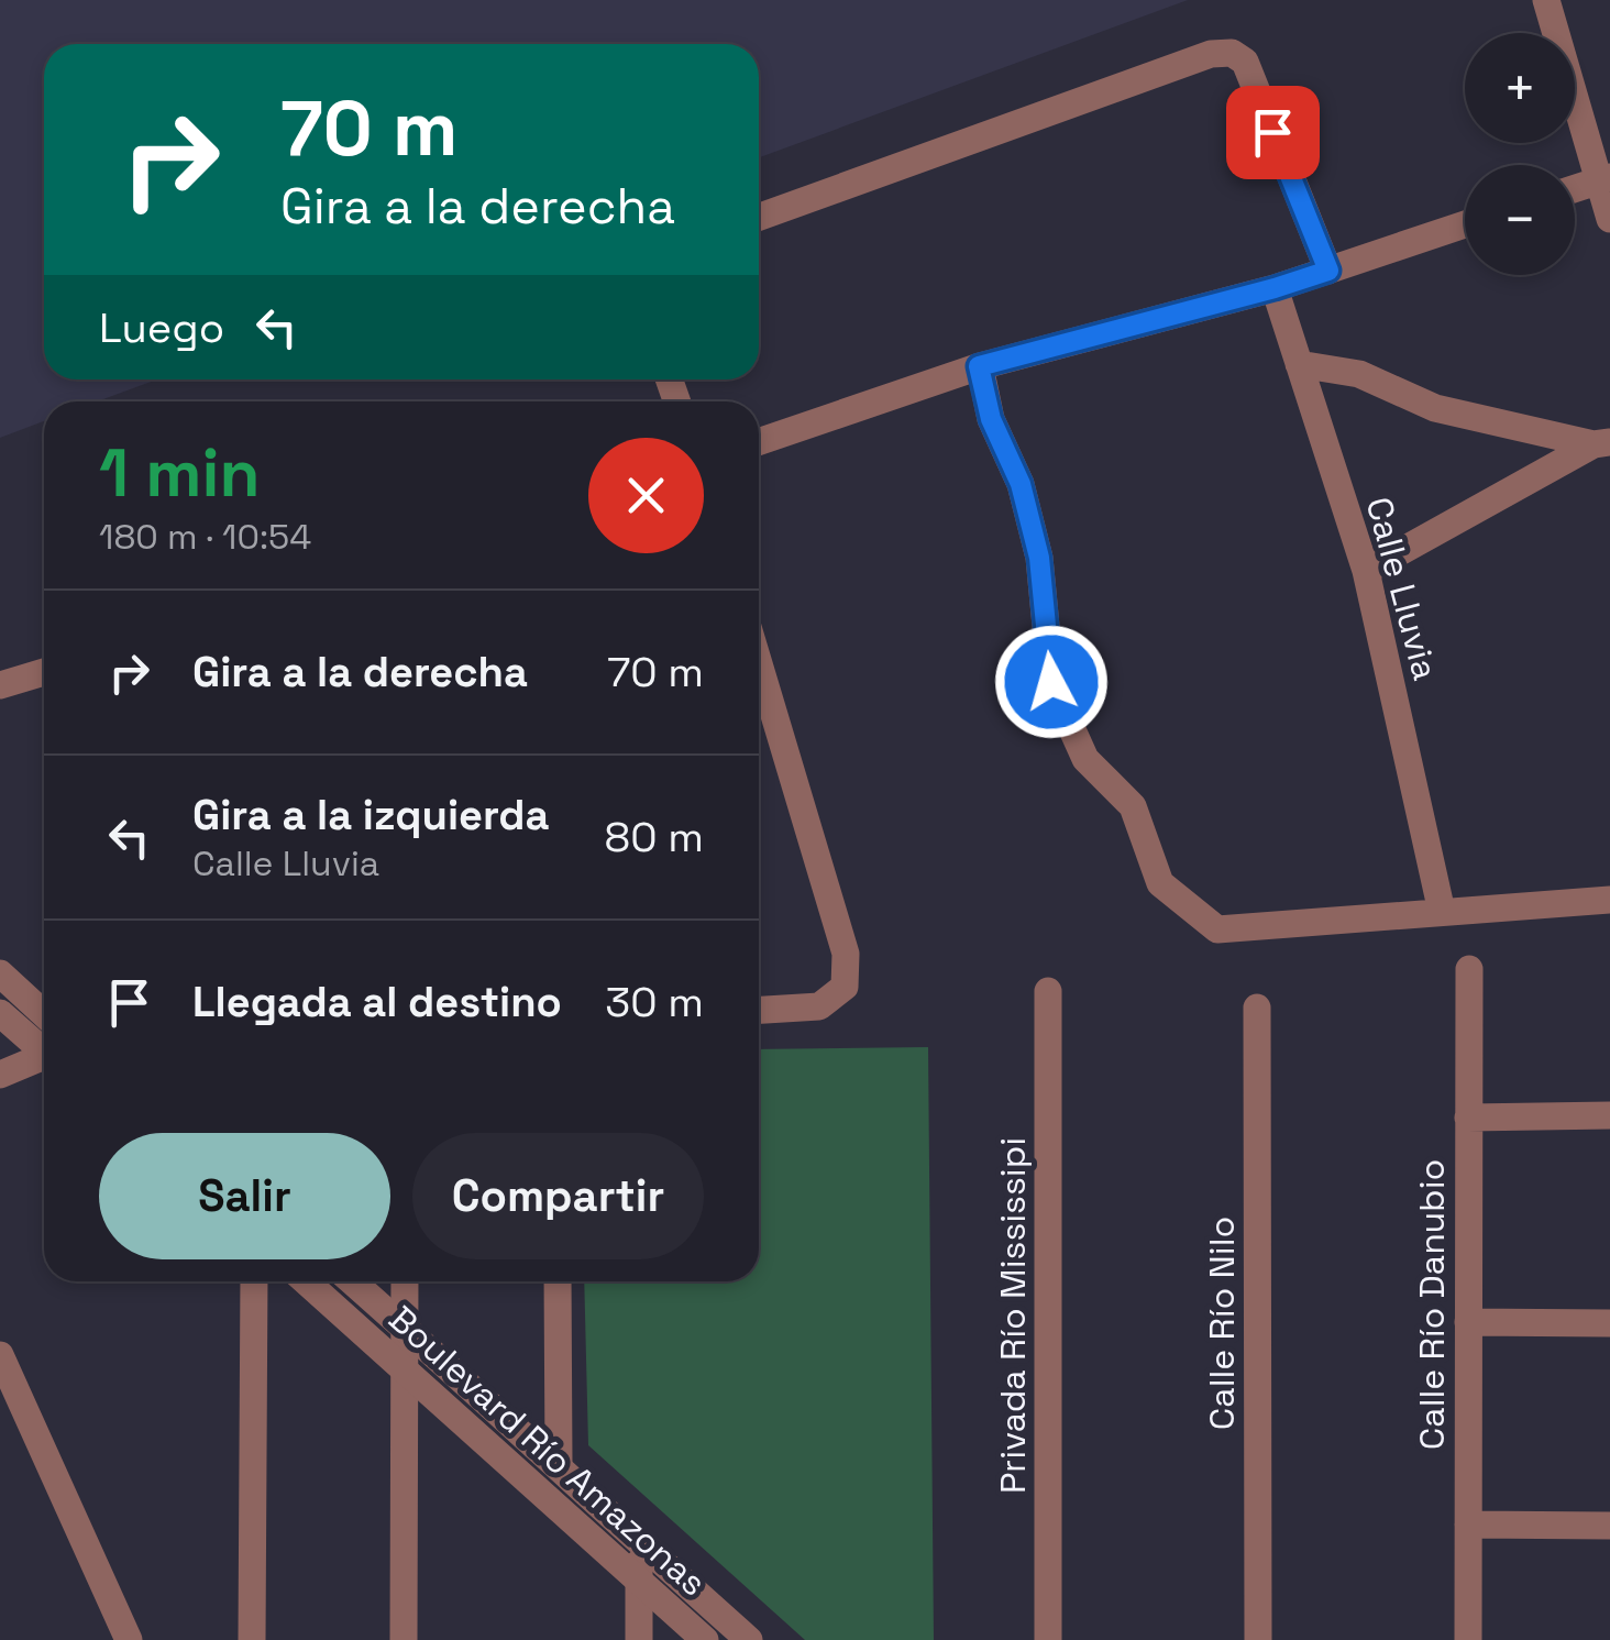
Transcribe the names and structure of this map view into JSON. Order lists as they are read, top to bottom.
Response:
{
  "streets": {
    "street": [
      "Calle Lluvia",
      "Calle Río Danubio",
      "Privada Río Mississipi",
      "Calle Río Nilo",
      "Boulevard Río Amazonas"
    ]
  },
  "page": {
    "map_buttons": ["+", "−"],
    "turn": ["70 m", "Gira a la derecha"],
    "then": "Luego",
    "heading": ["1 min", "180 m · 10:54"],
    "list": [
      {
        "name": "Gira a la derecha",
        "value": "70 m"
      },
      {
        "name": "Gira a la izquierda",
        "note": "Calle Lluvia",
        "value": "80 m"
      },
      {
        "name": "Llegada al destino",
        "value": "30 m"
      }
    ],
    "buttons": ["Salir", "Compartir"]
  }
}
